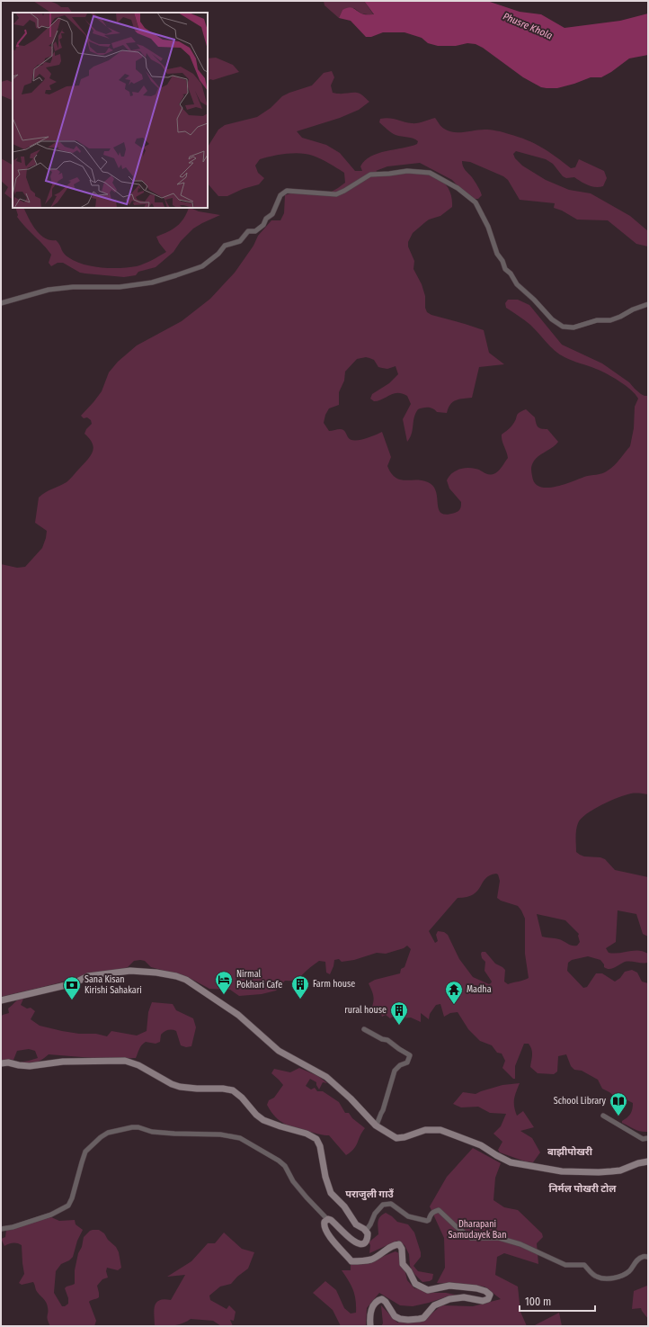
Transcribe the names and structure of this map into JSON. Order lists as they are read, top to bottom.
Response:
{
  "districts": ["बाझीपोखरी", "निर्मल पोखरी टोल", "पराजुली गाउँ"],
  "water": ["Phusre Khola"],
  "parks": ["Dharapani Samudayek Ban"],
  "places": {
    "hotel": ["Nirmal Pokhari Cafe"],
    "building": ["Farm house", "rural house"],
    "bank": ["Sana Kisan Kirishi Sahakari"],
    "temple": ["Madha"],
    "library": ["School Library"]
  },
  "scale_bar": "100 m"
}
